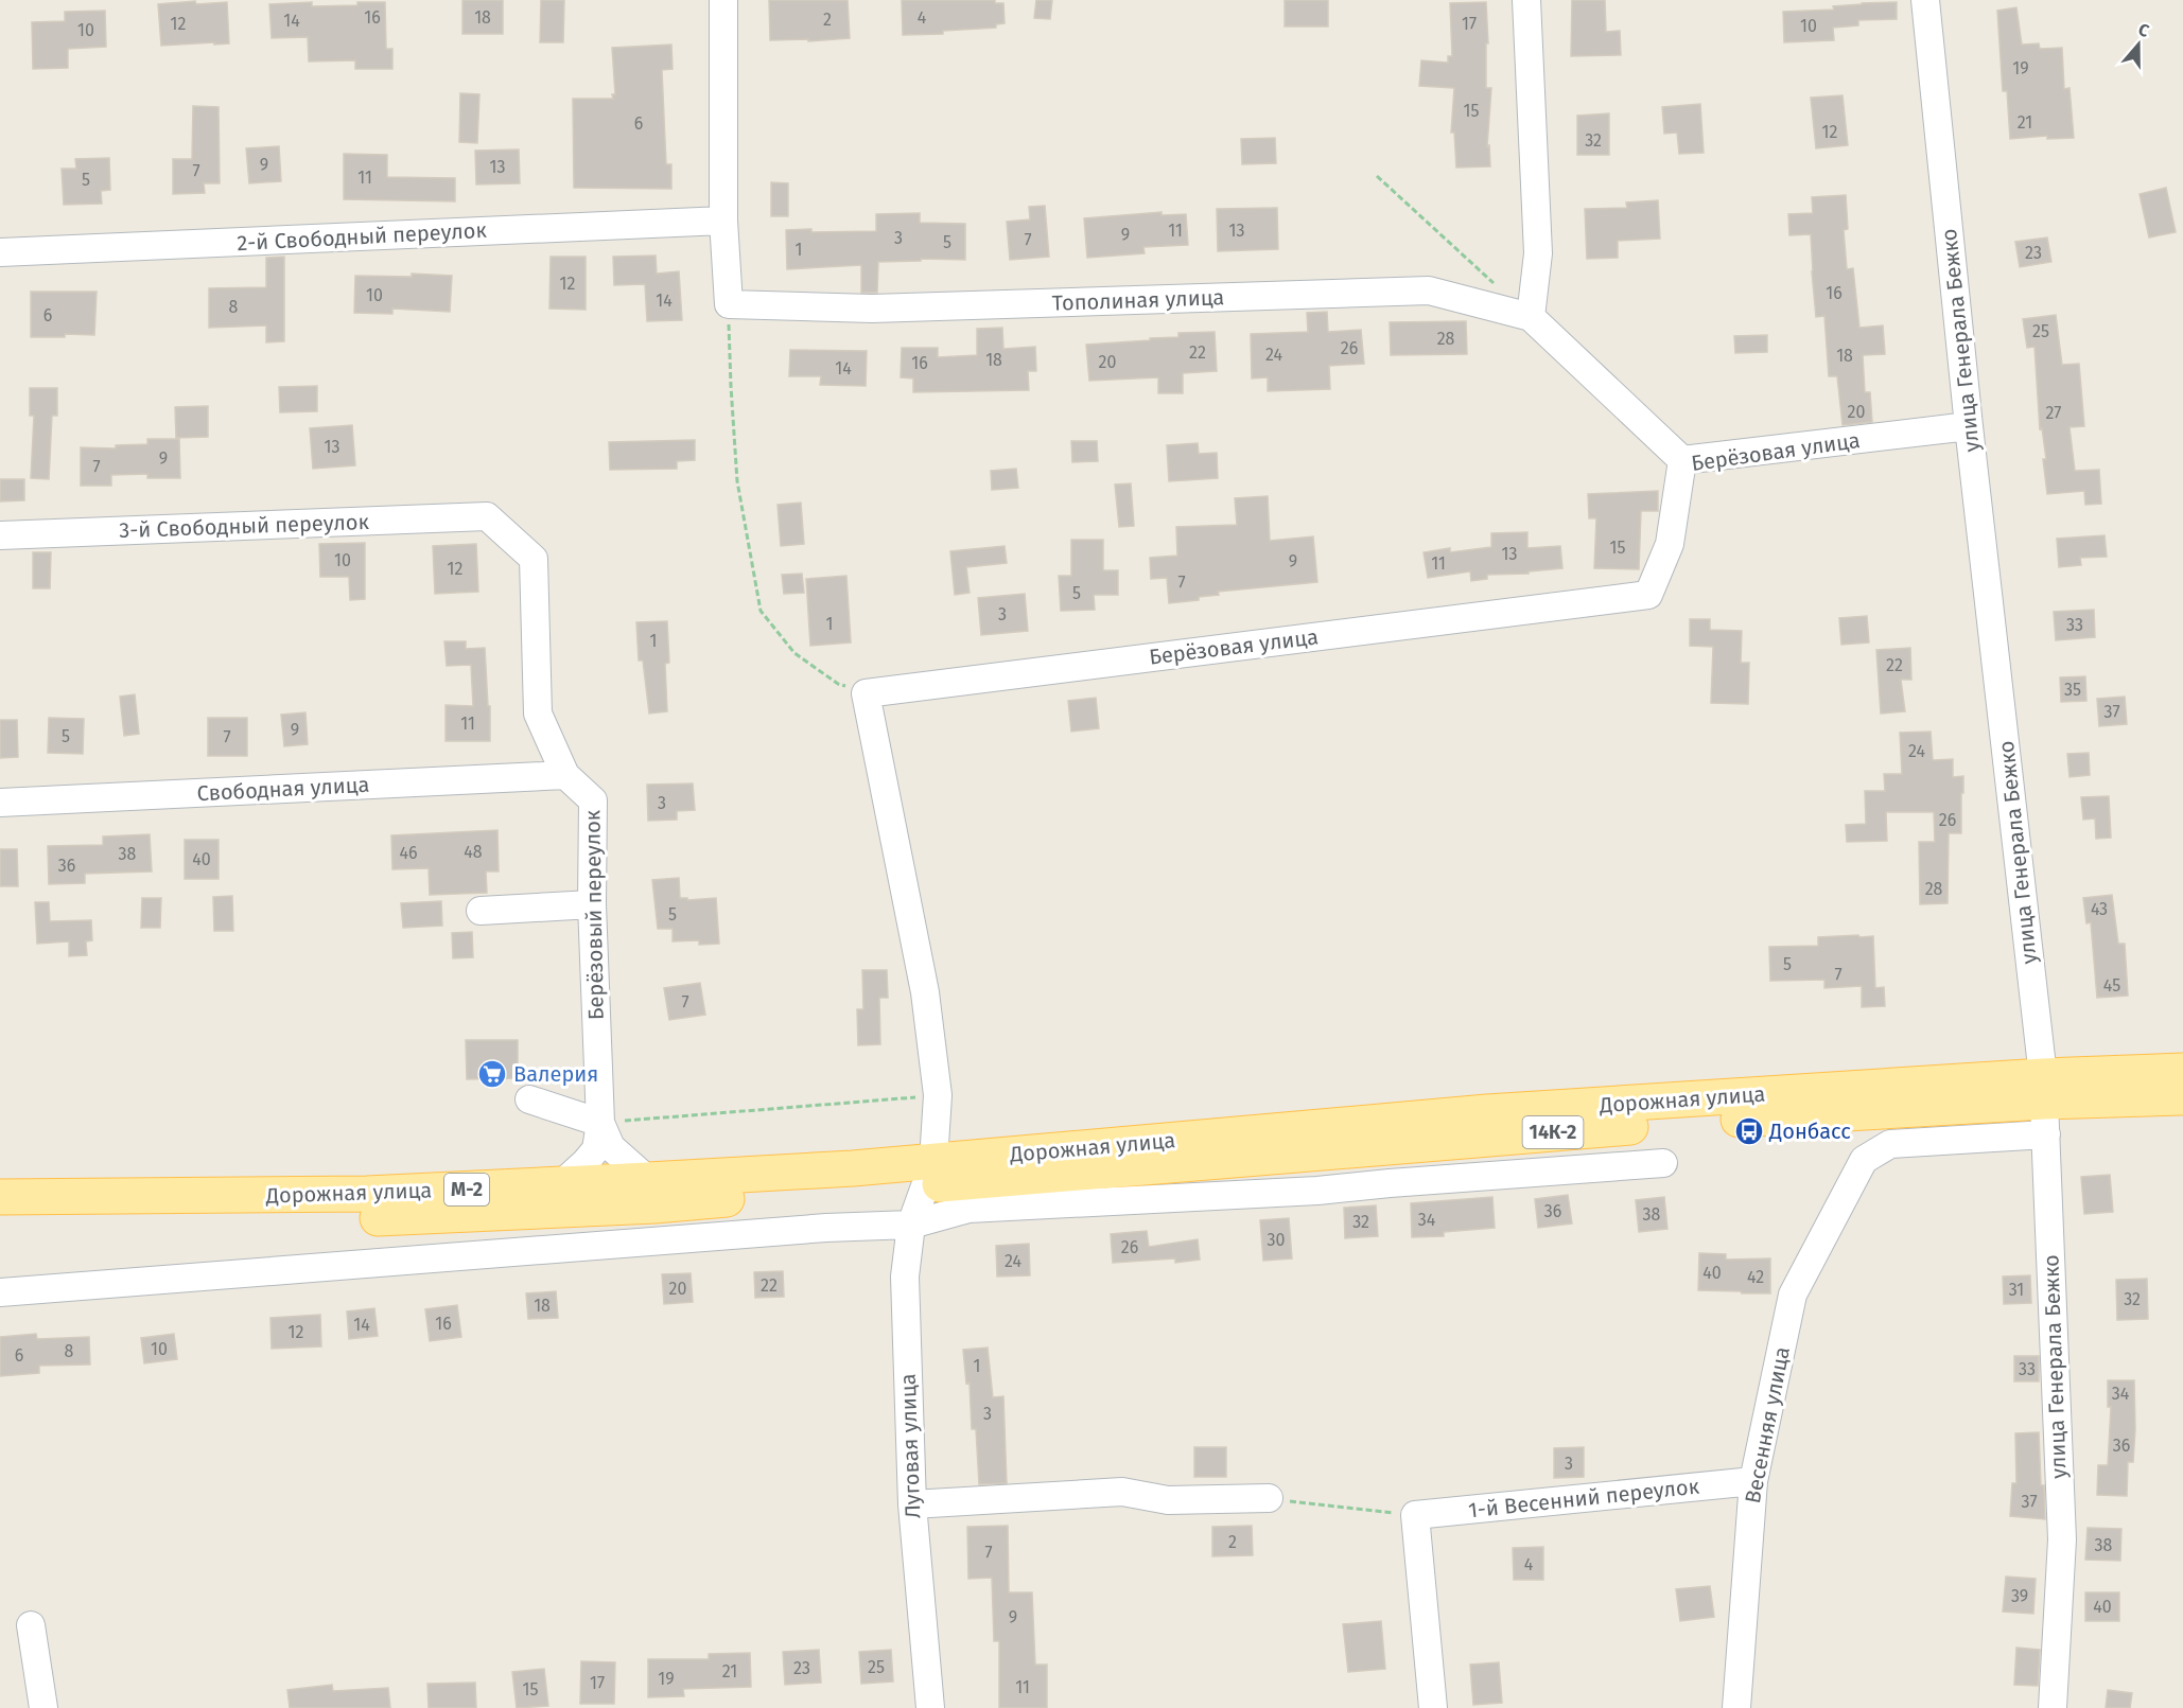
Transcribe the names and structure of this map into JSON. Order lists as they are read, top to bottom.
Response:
{
  "streets": {
    "main road": ["Дорожная улица", "14К-2", "М-2"],
    "street": [
      "2-й Свободный переулок",
      "Тополиная улица",
      "улица Генерала Бежко",
      "Берёзовая улица",
      "3-й Свободный переулок",
      "Свободная улица",
      "Берёзовый переулок",
      "Весенняя улица",
      "Луговая улица",
      "1-й Весенний переулок"
    ]
  },
  "crossings": [
    ["улица Генерала Бежко", "Берёзовая улица"],
    ["улица Генерала Бежко", "Дорожная улица"],
    ["улица Генерала Бежко", "Весенняя улица"],
    ["3-й Свободный переулок", "Берёзовый переулок"],
    ["Свободная улица", "Берёзовый переулок"],
    ["Берёзовый переулок", "Дорожная улица"],
    ["Дорожная улица", "Весенняя улица"],
    ["Дорожная улица", "Луговая улица"],
    ["Весенняя улица", "1-й Весенний переулок"]
  ],
  "places": {
    "supermarket": ["Валерия"],
    "bus stop": ["Донбасс"]
  },
  "house_numbers": [
    "16",
    "18",
    "4",
    "2",
    "14",
    "12",
    "17",
    "10",
    "10",
    "19",
    "15",
    "21",
    "6",
    "12",
    "32",
    "9",
    "13",
    "7",
    "11",
    "5",
    "11",
    "13",
    "9",
    "3",
    "7",
    "5",
    "1",
    "23",
    "12",
    "16",
    "10",
    "14",
    "8",
    "6",
    "25",
    "28",
    "26",
    "22",
    "24",
    "18",
    "18",
    "20",
    "16",
    "14",
    "20",
    "27",
    "13",
    "9",
    "7",
    "15",
    "13",
    "10",
    "9",
    "11",
    "12",
    "7",
    "5",
    "3",
    "1",
    "33",
    "1",
    "22",
    "35",
    "37",
    "11",
    "9",
    "5",
    "7",
    "24",
    "3",
    "26",
    "48",
    "46",
    "38",
    "40",
    "36",
    "28",
    "43",
    "5",
    "5",
    "7",
    "45",
    "7",
    "36",
    "38",
    "34",
    "32",
    "30",
    "26",
    "24",
    "40",
    "42",
    "22",
    "20",
    "31",
    "32",
    "18",
    "16",
    "14",
    "12",
    "10",
    "8",
    "6",
    "1",
    "33",
    "34",
    "3",
    "36",
    "3",
    "37",
    "2",
    "38",
    "7",
    "4",
    "39",
    "40",
    "9",
    "25",
    "23",
    "21",
    "19",
    "17",
    "11",
    "15"
  ],
  "north": "top"
}
